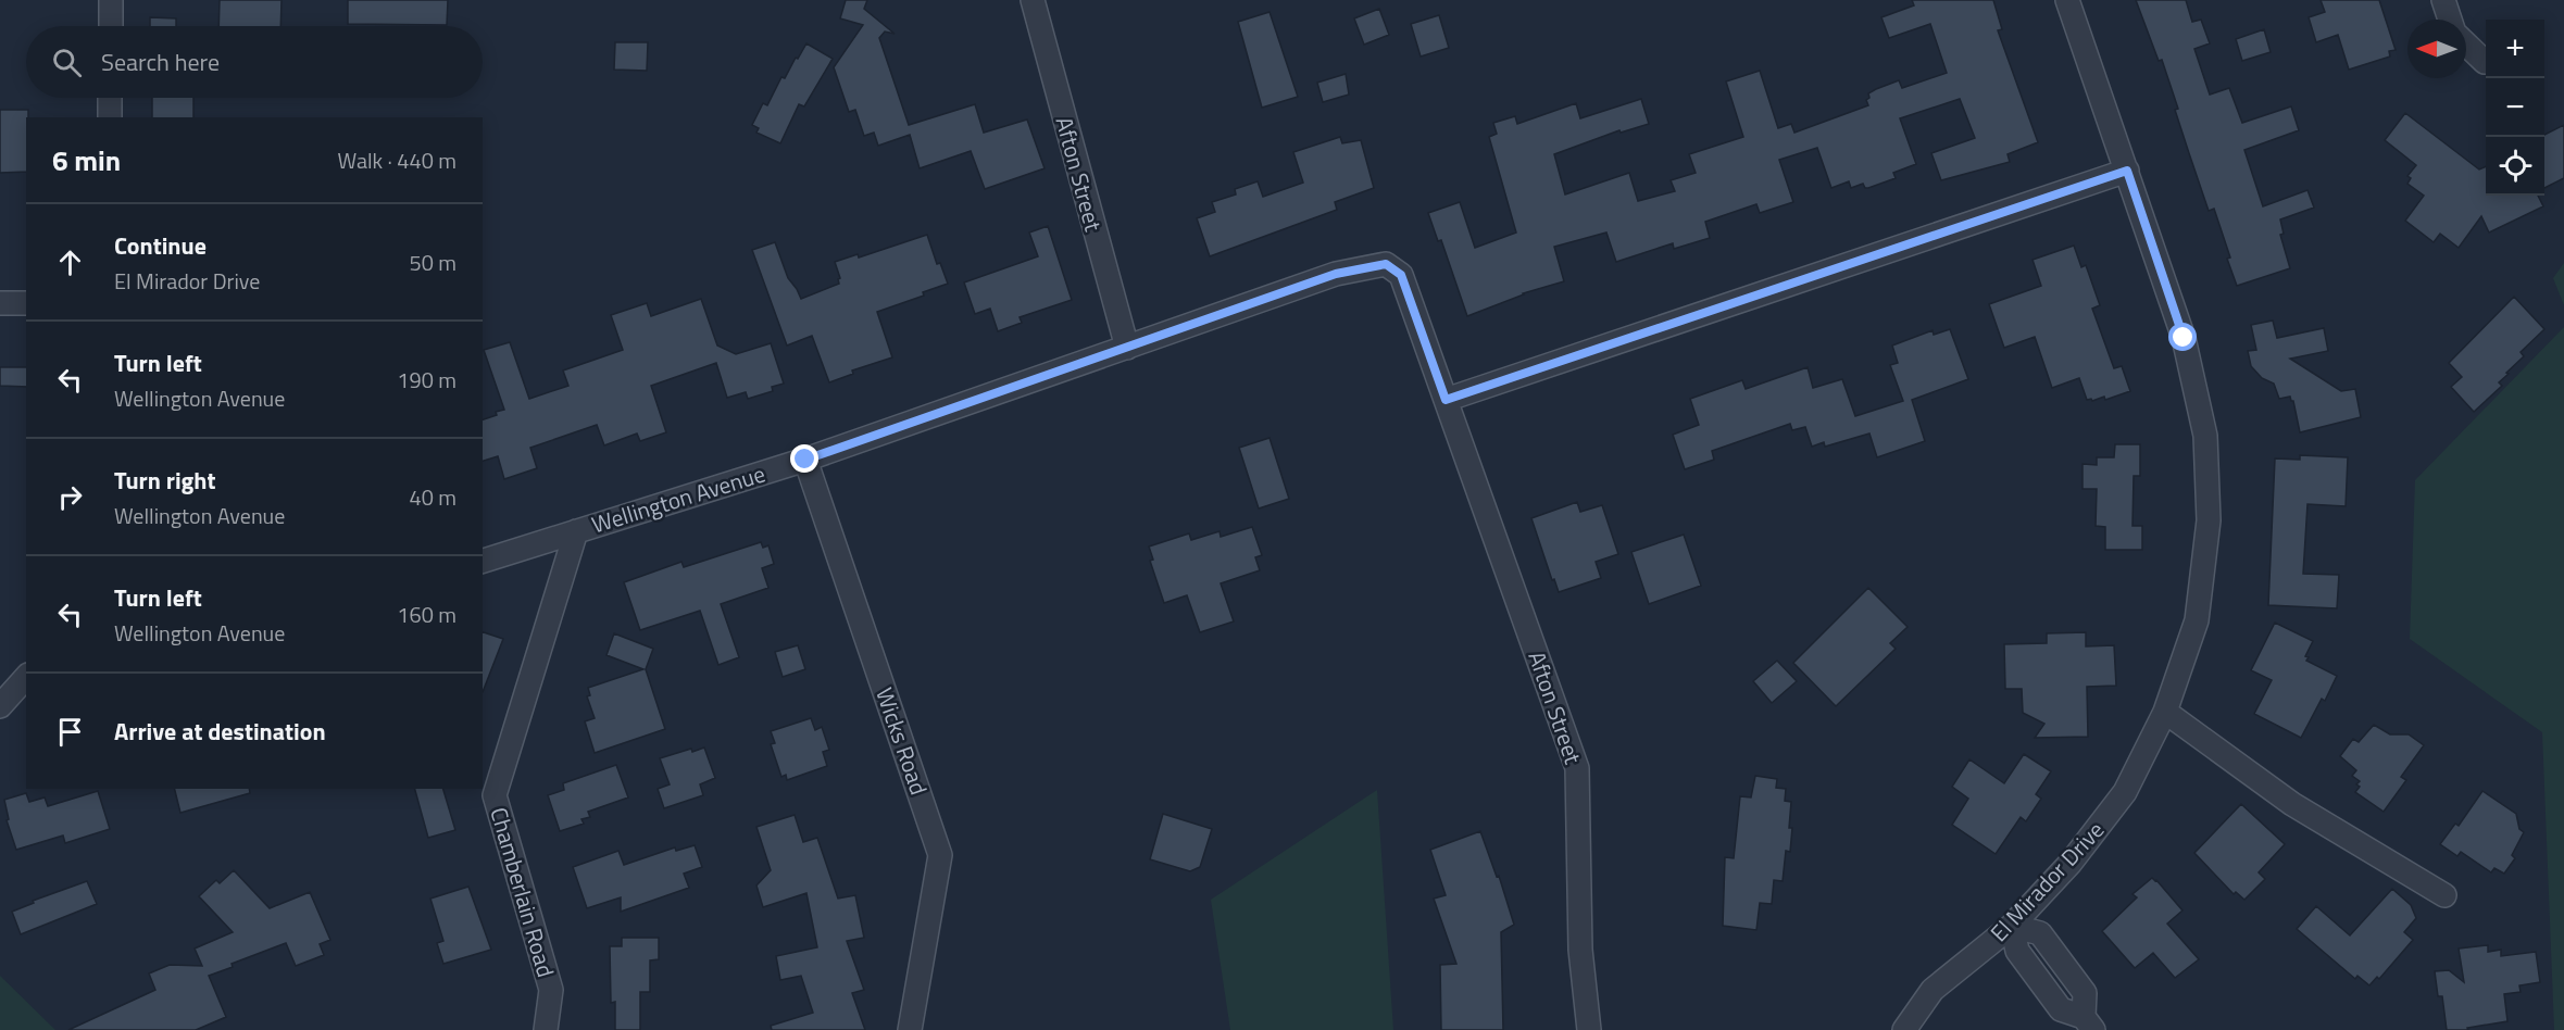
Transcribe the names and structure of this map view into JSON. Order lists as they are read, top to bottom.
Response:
{
  "streets": {
    "street": [
      "Afton Street",
      "Wellington Avenue",
      "Wicks Road",
      "El Mirador Drive",
      "Chamberlain Road"
    ]
  },
  "crossings": [
    ["Afton Street", "Wellington Avenue"],
    ["Wellington Avenue", "Wicks Road"],
    ["Wellington Avenue", "Chamberlain Road"]
  ],
  "north": "left",
  "page": {
    "map_buttons": ["+", "−"],
    "search": "Search here",
    "heading": ["6 min", "Walk · 440 m"],
    "list": [
      ["Continue", "El Mirador Drive", "50 m"],
      ["Turn left", "Wellington Avenue", "190 m"],
      ["Turn right", "Wellington Avenue", "40 m"],
      ["Turn left", "Wellington Avenue", "160 m"],
      "Arrive at destination"
    ]
  }
}
